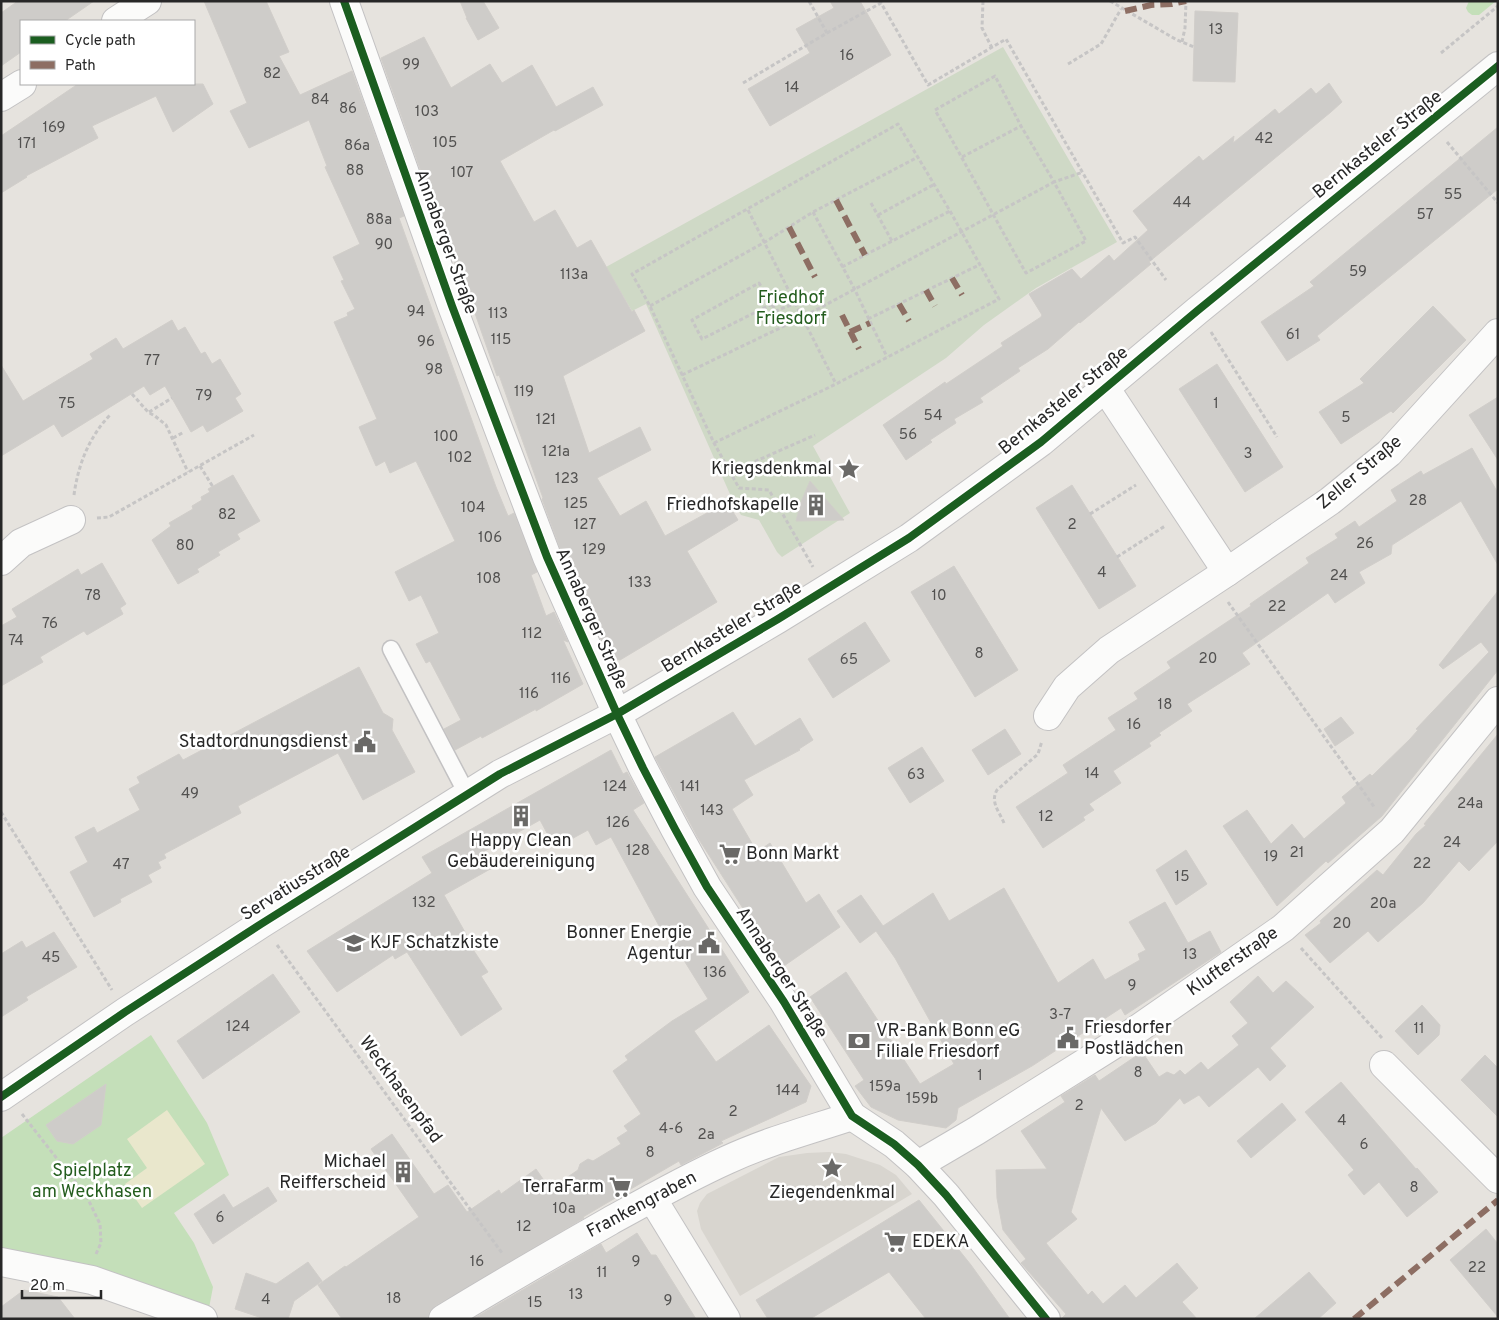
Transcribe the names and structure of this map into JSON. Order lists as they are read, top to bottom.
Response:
{
  "streets": {
    "street": [
      "Bernkasteler Straße",
      "Annaberger Straße",
      "Zeller Straße",
      "Servatiusstraße",
      "Klufterstraße",
      "Frankengraben"
    ],
    "path": ["Weckhasenpfad"]
  },
  "crossings": [
    ["Bernkasteler Straße", "Annaberger Straße"],
    ["Bernkasteler Straße", "Servatiusstraße"],
    ["Annaberger Straße", "Servatiusstraße"],
    ["Annaberger Straße", "Klufterstraße"],
    ["Annaberger Straße", "Frankengraben"],
    ["Servatiusstraße", "Weckhasenpfad"],
    ["Weckhasenpfad", "Frankengraben"]
  ],
  "parks": ["Friedhof Friesdorf", "Spielplatz am Weckhasen"],
  "places": {
    "place": ["Kriegsdenkmal", "Ziegendenkmal"],
    "building": ["Friedhofskapelle", "Happy Clean Gebäudereinigung", "Michael Reifferscheid"],
    "public building": ["Stadtordnungsdienst", "Bonner Energie Agentur", "Friesdorfer Postlädchen"],
    "supermarket": ["Bonn Markt", "TerraFarm", "EDEKA"],
    "school or university": ["KJF Schatzkiste"],
    "bank": ["VR-Bank Bonn eG Filiale Friesdorf"]
  },
  "house_numbers": [
    "13",
    "16",
    "99",
    "82",
    "14",
    "84",
    "86",
    "103",
    "169",
    "42",
    "105",
    "171",
    "86a",
    "88",
    "107",
    "55",
    "44",
    "57",
    "88a",
    "90",
    "59",
    "113a",
    "94",
    "113",
    "61",
    "115",
    "96",
    "77",
    "98",
    "119",
    "79",
    "75",
    "1",
    "54",
    "5",
    "121",
    "56",
    "100",
    "121a",
    "3",
    "102",
    "123",
    "28",
    "125",
    "104",
    "82",
    "127",
    "2",
    "106",
    "26",
    "80",
    "129",
    "4",
    "24",
    "108",
    "133",
    "78",
    "10",
    "22",
    "76",
    "112",
    "74",
    "8",
    "20",
    "65",
    "116",
    "116",
    "18",
    "16",
    "14",
    "63",
    "124",
    "141",
    "49",
    "24a",
    "143",
    "12",
    "126",
    "24",
    "128",
    "21",
    "19",
    "22",
    "47",
    "15",
    "132",
    "20a",
    "20",
    "13",
    "45",
    "136",
    "9",
    "3-7",
    "124",
    "11",
    "8",
    "1",
    "159a",
    "144",
    "159b",
    "2",
    "2",
    "4",
    "4-6",
    "2a",
    "6",
    "8",
    "8",
    "10a",
    "6",
    "12",
    "16",
    "9",
    "22",
    "11",
    "13",
    "18",
    "4",
    "9",
    "15"
  ],
  "legend": ["Cycle path", "Path"],
  "scale_bar": "20 m"
}
